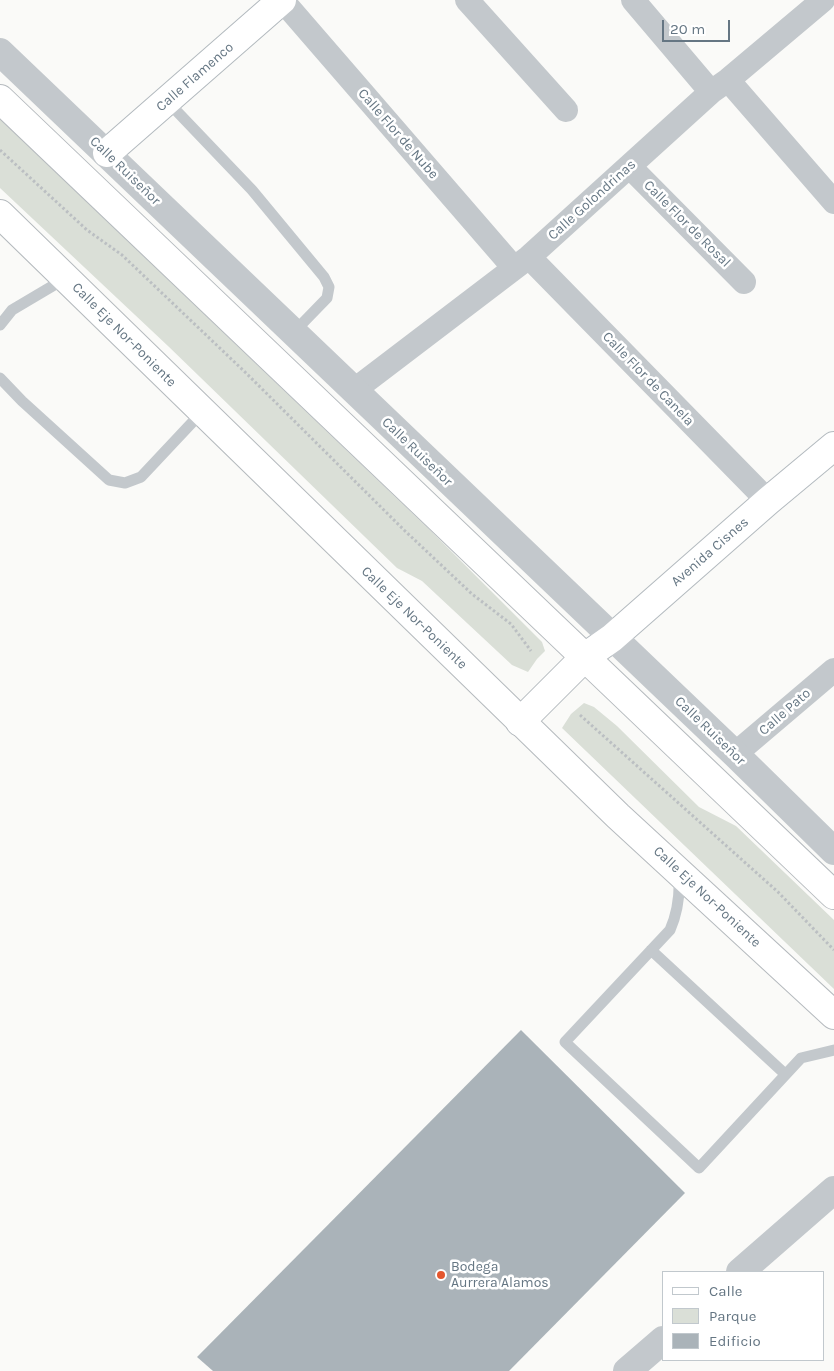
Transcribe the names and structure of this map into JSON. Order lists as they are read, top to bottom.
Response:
{
  "streets": {
    "main road": ["Calle Flamenco", "Calle Eje Nor-Poniente", "Avenida Cisnes"],
    "street": [
      "Calle Flor de Nube",
      "Calle Ruiseñor",
      "Calle Golondrinas",
      "Calle Flor de Rosal",
      "Calle Flor de Canela",
      "Calle Pato"
    ]
  },
  "crossings": [
    ["Calle Flamenco", "Calle Flor de Nube"],
    ["Calle Flamenco", "Calle Ruiseñor"],
    ["Calle Flor de Nube", "Calle Golondrinas"],
    ["Calle Flor de Nube", "Calle Flor de Canela"],
    ["Calle Ruiseñor", "Calle Golondrinas"],
    ["Calle Ruiseñor", "Avenida Cisnes"],
    ["Calle Ruiseñor", "Calle Pato"],
    ["Calle Golondrinas", "Calle Flor de Rosal"],
    ["Calle Golondrinas", "Calle Flor de Canela"],
    ["Calle Eje Nor-Poniente", "Avenida Cisnes"],
    ["Calle Flor de Canela", "Avenida Cisnes"]
  ],
  "places": ["Bodega Aurrera Alamos"],
  "legend": ["Calle", "Parque", "Edificio"],
  "scale_bar": "20 m"
}
